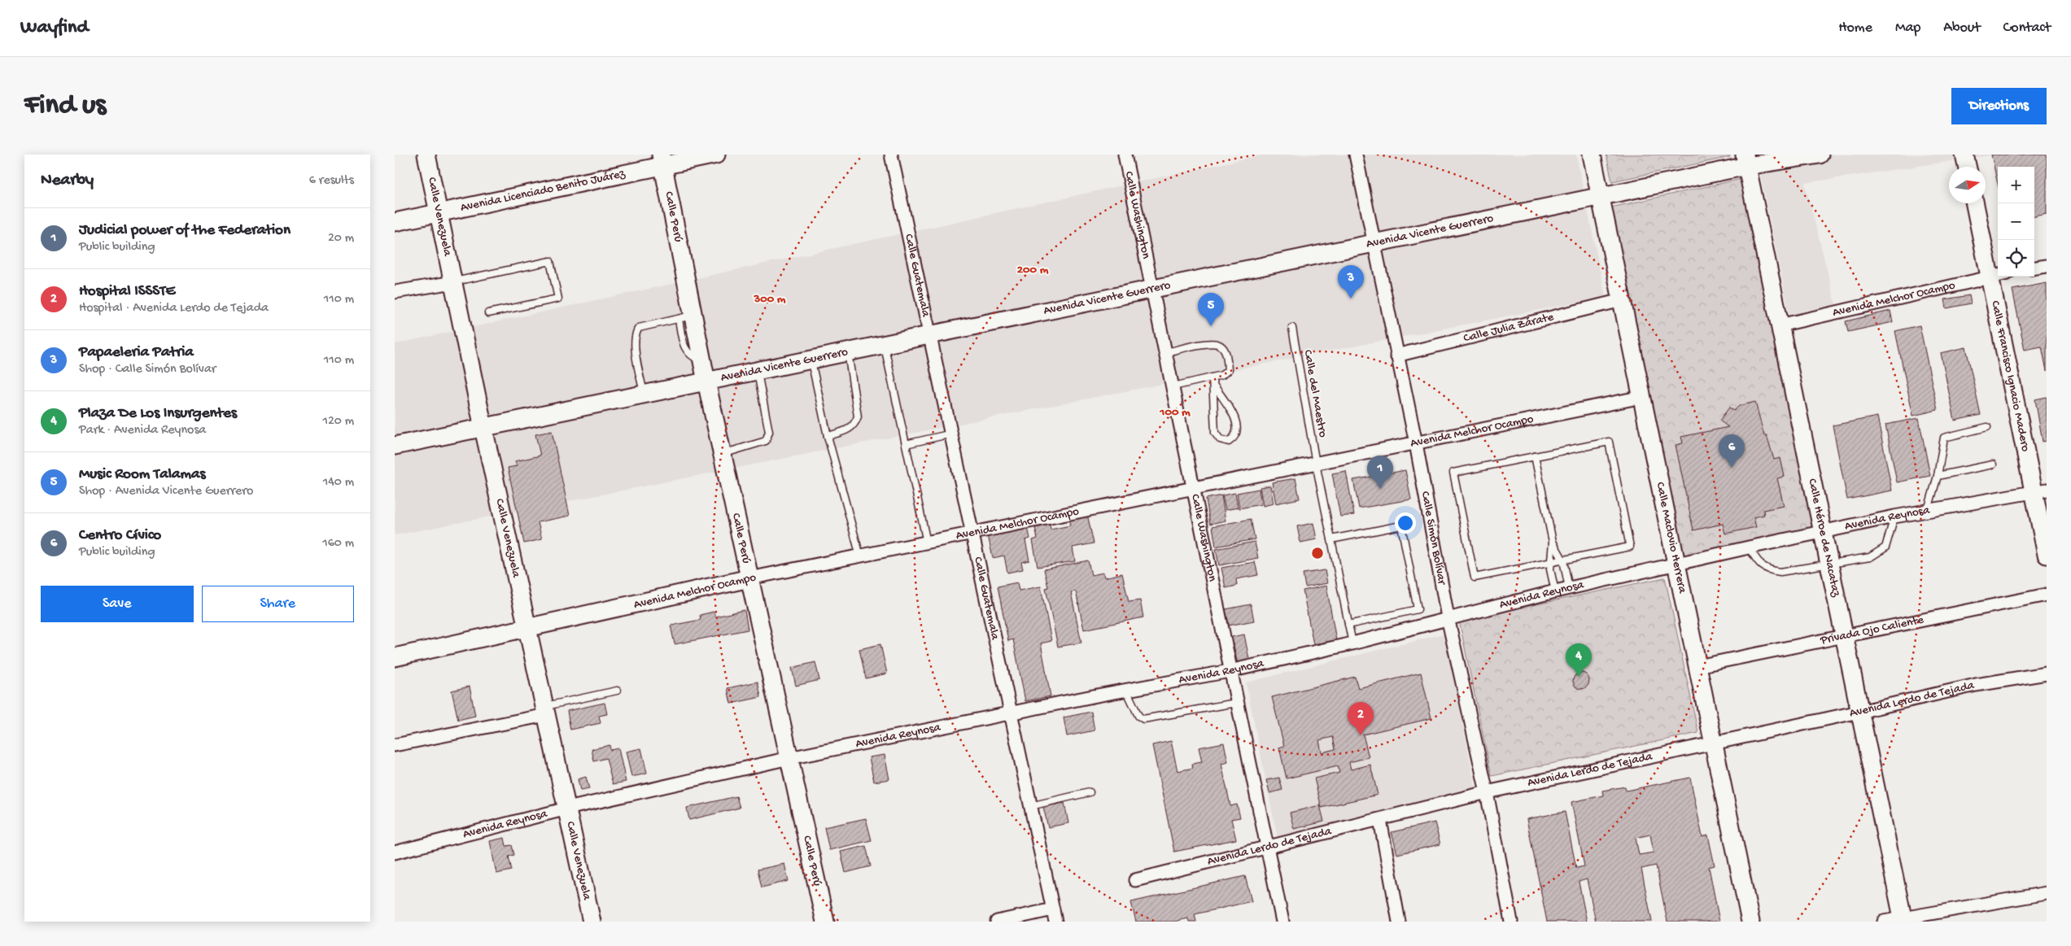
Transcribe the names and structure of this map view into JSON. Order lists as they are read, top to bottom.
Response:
{
  "streets": {
    "main road": [
      "Avenida Licenciado Benito Juárez",
      "Calle Venezuela",
      "Calle Perú",
      "Avenida Vicente Guerrero",
      "Avenida Melchor Ocampo",
      "Calle Francisco Ignacio Madero",
      "Calle Maclovio Herrera",
      "Calle Héroe de Nacataz"
    ],
    "street": [
      "Calle Washington",
      "Calle Guatemala",
      "Calle Julia Zárate",
      "Avenida Reynosa",
      "Calle Simón Bolívar",
      "Privada Ojo Caliente",
      "Avenida Lerdo de Tejada"
    ],
    "lane": ["Calle del Maestro"]
  },
  "crossings": [
    ["Avenida Licenciado Benito Juárez", "Calle Venezuela"],
    ["Avenida Licenciado Benito Juárez", "Calle Perú"],
    ["Calle Washington", "Avenida Vicente Guerrero"],
    ["Calle Washington", "Avenida Melchor Ocampo"],
    ["Calle Washington", "Avenida Reynosa"],
    ["Calle Washington", "Avenida Lerdo de Tejada"],
    ["Calle Venezuela", "Avenida Vicente Guerrero"],
    ["Calle Venezuela", "Avenida Melchor Ocampo"],
    ["Calle Venezuela", "Avenida Reynosa"],
    ["Calle Perú", "Avenida Vicente Guerrero"],
    ["Calle Perú", "Avenida Melchor Ocampo"],
    ["Calle Perú", "Avenida Reynosa"],
    ["Avenida Vicente Guerrero", "Calle Guatemala"],
    ["Avenida Vicente Guerrero", "Calle Maclovio Herrera"],
    ["Avenida Vicente Guerrero", "Calle Simón Bolívar"],
    ["Avenida Vicente Guerrero", "Calle Héroe de Nacataz"],
    ["Calle Guatemala", "Avenida Melchor Ocampo"],
    ["Calle Guatemala", "Avenida Reynosa"],
    ["Avenida Melchor Ocampo", "Calle Francisco Ignacio Madero"],
    ["Avenida Melchor Ocampo", "Calle del Maestro"],
    ["Avenida Melchor Ocampo", "Calle Maclovio Herrera"],
    ["Avenida Melchor Ocampo", "Calle Simón Bolívar"],
    ["Avenida Melchor Ocampo", "Calle Héroe de Nacataz"],
    ["Calle Julia Zárate", "Calle Maclovio Herrera"],
    ["Calle Julia Zárate", "Calle Simón Bolívar"],
    ["Calle Francisco Ignacio Madero", "Avenida Reynosa"],
    ["Calle del Maestro", "Avenida Reynosa"],
    ["Avenida Reynosa", "Calle Maclovio Herrera"],
    ["Avenida Reynosa", "Calle Simón Bolívar"],
    ["Avenida Reynosa", "Calle Héroe de Nacataz"],
    ["Calle Maclovio Herrera", "Privada Ojo Caliente"],
    ["Calle Maclovio Herrera", "Avenida Lerdo de Tejada"],
    ["Calle Simón Bolívar", "Avenida Lerdo de Tejada"],
    ["Calle Héroe de Nacataz", "Privada Ojo Caliente"],
    ["Calle Héroe de Nacataz", "Avenida Lerdo de Tejada"]
  ],
  "north": "right",
  "page": {
    "header": "Wayfind",
    "nav": [
      "Home",
      "Map",
      "About",
      "Contact"
    ],
    "buttons": [
      "Directions",
      ["Save", "Share"]
    ],
    "title": "Find us",
    "heading": ["Nearby", "6 results"],
    "map_buttons": ["+", "−"],
    "list": [
      {
        "mark": "1",
        "name": "Judicial power of the Federation",
        "note": "Public building",
        "value": "20 m"
      },
      {
        "mark": "2",
        "name": "Hospital ISSSTE",
        "note": "Hospital · Avenida Lerdo de Tejada",
        "value": "110 m"
      },
      {
        "mark": "3",
        "name": "Papaeleria Patria",
        "note": "Shop · Calle Simón Bolívar",
        "value": "110 m"
      },
      {
        "mark": "4",
        "name": "Plaza De Los Insurgentes",
        "note": "Park · Avenida Reynosa",
        "value": "120 m"
      },
      {
        "mark": "5",
        "name": "Music Room Talamas",
        "note": "Shop · Avenida Vicente Guerrero",
        "value": "140 m"
      },
      {
        "mark": "6",
        "name": "Centro Cívico",
        "note": "Public building",
        "value": "160 m"
      }
    ],
    "pins": [
      "3",
      "5",
      "6",
      "1",
      "4",
      "2"
    ]
  },
  "rings": ["200 m", "300 m", "100 m"]
}
